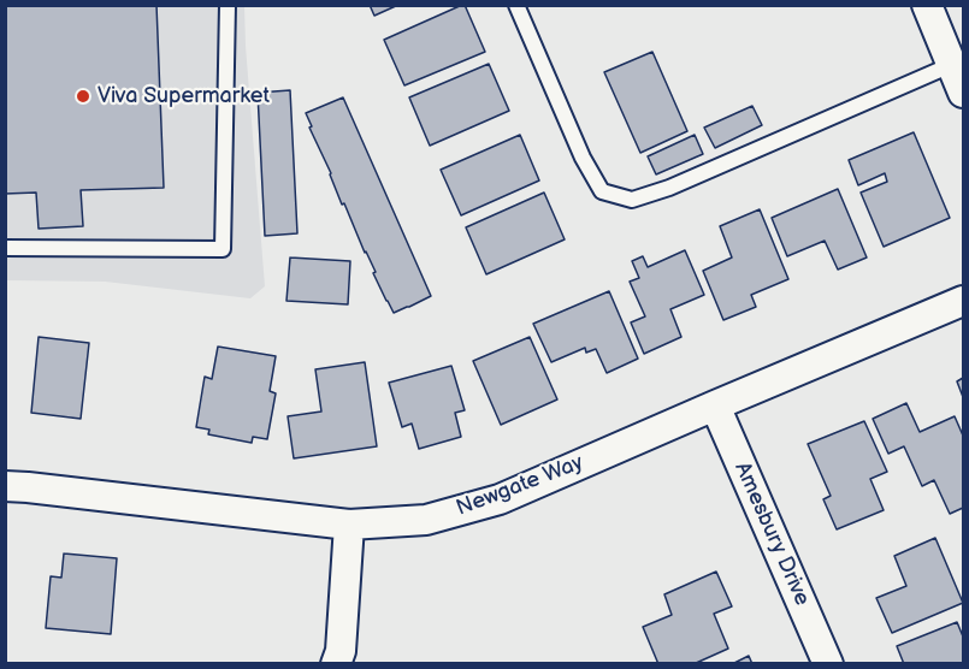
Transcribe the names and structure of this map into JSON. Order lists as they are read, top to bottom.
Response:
{
  "streets": {
    "street": ["Newgate Way", "Amesbury Drive"]
  },
  "crossings": [
    ["Newgate Way", "Amesbury Drive"]
  ],
  "places": ["Viva Supermarket"]
}
